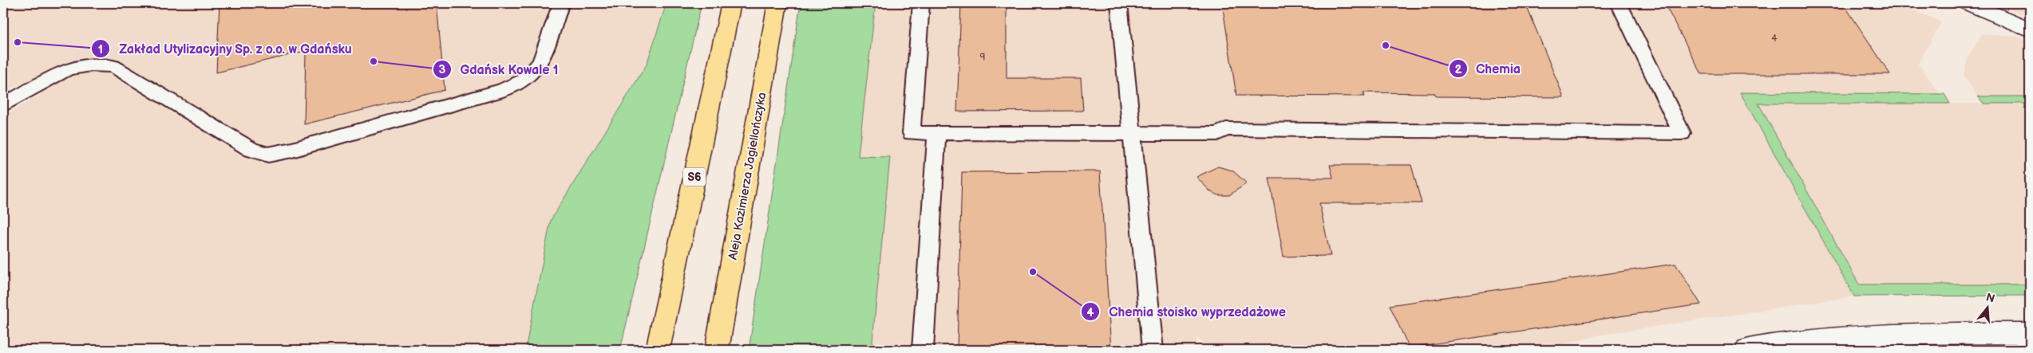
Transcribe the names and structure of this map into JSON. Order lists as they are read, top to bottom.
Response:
{
  "streets": {
    "highway": ["Aleja Kazimierza Jagiellończyka", "S6"]
  },
  "places": [
    "Zakład Utylizacyjny Sp. z o.o. w Gdańsku",
    "Chemia",
    "Gdańsk Kowale 1",
    "Chemia stoisko wyprzedażowe"
  ],
  "house_numbers": ["4", "9"],
  "north": "top"
}
